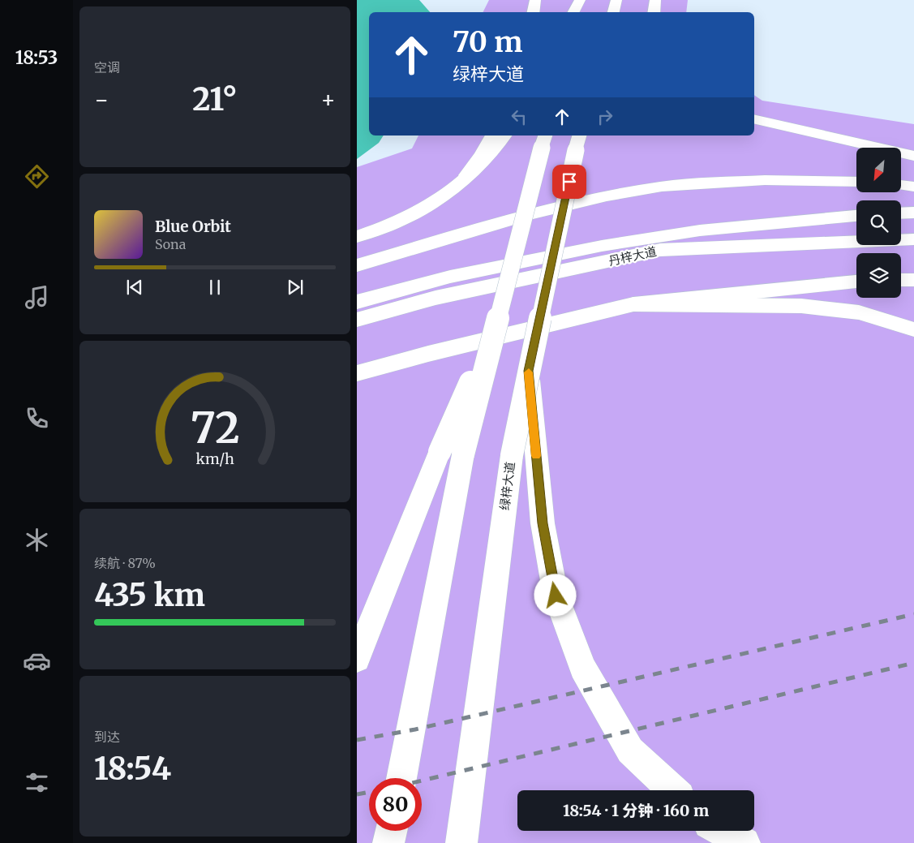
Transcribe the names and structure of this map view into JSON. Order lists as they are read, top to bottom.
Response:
{
  "streets": {
    "main road": ["丹梓大道", "绿梓大道"]
  },
  "north": "bottom left",
  "page": {
    "tabs": "18:53",
    "tile": [
      "空调",
      ["续航 · 87%", "435 km"],
      ["到达", "18:54"]
    ],
    "turn": ["70 m", "绿梓大道"],
    "heat": ["−", "21°", "+"],
    "song": ["Blue Orbit", "Sona"],
    "limit": "80",
    "trip": "18:54 · 1 分钟 · 160 m",
    "gauge": ["72", "km/h"]
  }
}
